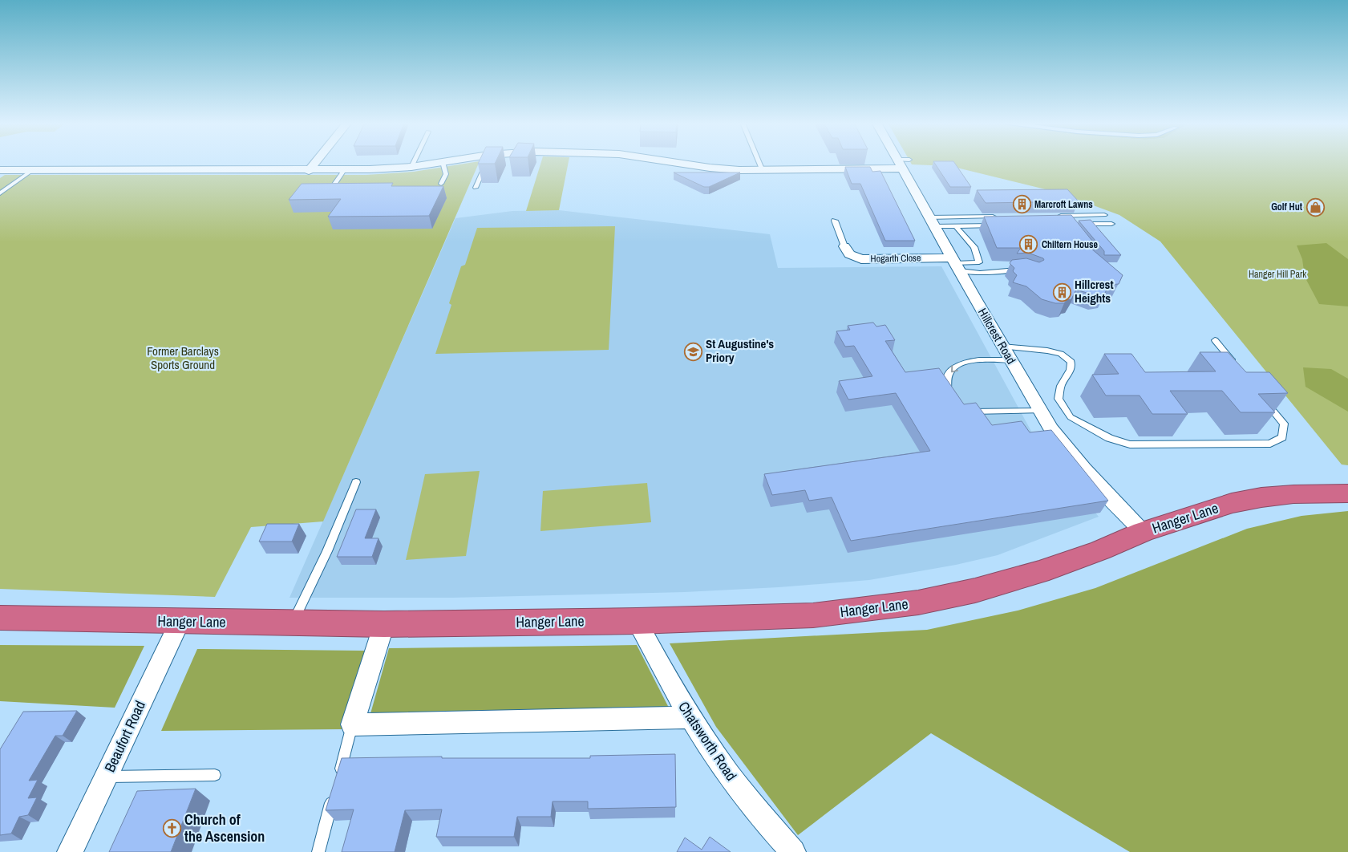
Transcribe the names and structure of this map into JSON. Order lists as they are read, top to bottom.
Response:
{
  "streets": {
    "highway": ["Hanger Lane"],
    "street": [
      "Hogarth Close",
      "Hillcrest Road",
      "Beaufort Road",
      "Chatsworth Road"
    ]
  },
  "crossings": [
    ["Hogarth Close", "Hillcrest Road"],
    ["Hillcrest Road", "Hanger Lane"],
    ["Hanger Lane", "Beaufort Road"],
    ["Hanger Lane", "Chatsworth Road"]
  ],
  "parks": ["Hanger Hill Park", "Former Barclays Sports Ground"],
  "places": {
    "building": ["Marcroft Lawns", "Chiltern House", "Hillcrest Heights"],
    "shop": ["Golf Hut"],
    "school or university": ["St Augustine's Priory"],
    "church": ["Church of the Ascension"]
  }
}
